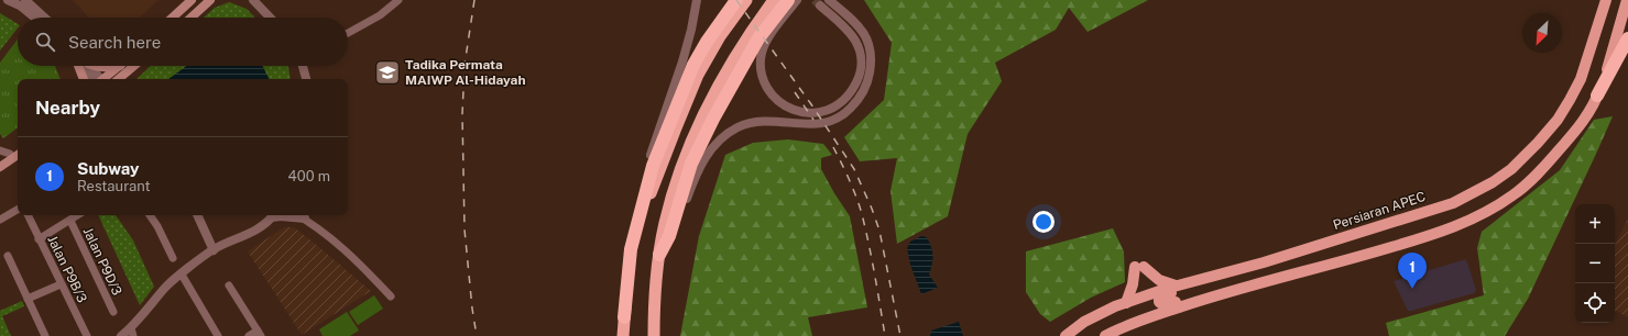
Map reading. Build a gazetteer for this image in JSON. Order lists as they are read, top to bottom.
{
  "streets": {
    "main road": ["Persiaran APEC"],
    "street": ["Jalan P9D/3", "Jalan P9B/3"]
  },
  "places": {
    "school or university": ["Tadika Permata MAIWP Al-Hidayah"]
  },
  "north": "bottom left",
  "page": {
    "search": "Search here",
    "heading": "Nearby",
    "list": [
      {
        "mark": "1",
        "name": "Subway",
        "note": "Restaurant",
        "value": "400 m"
      }
    ],
    "map_buttons": ["+", "−"],
    "pins": "1"
  }
}
